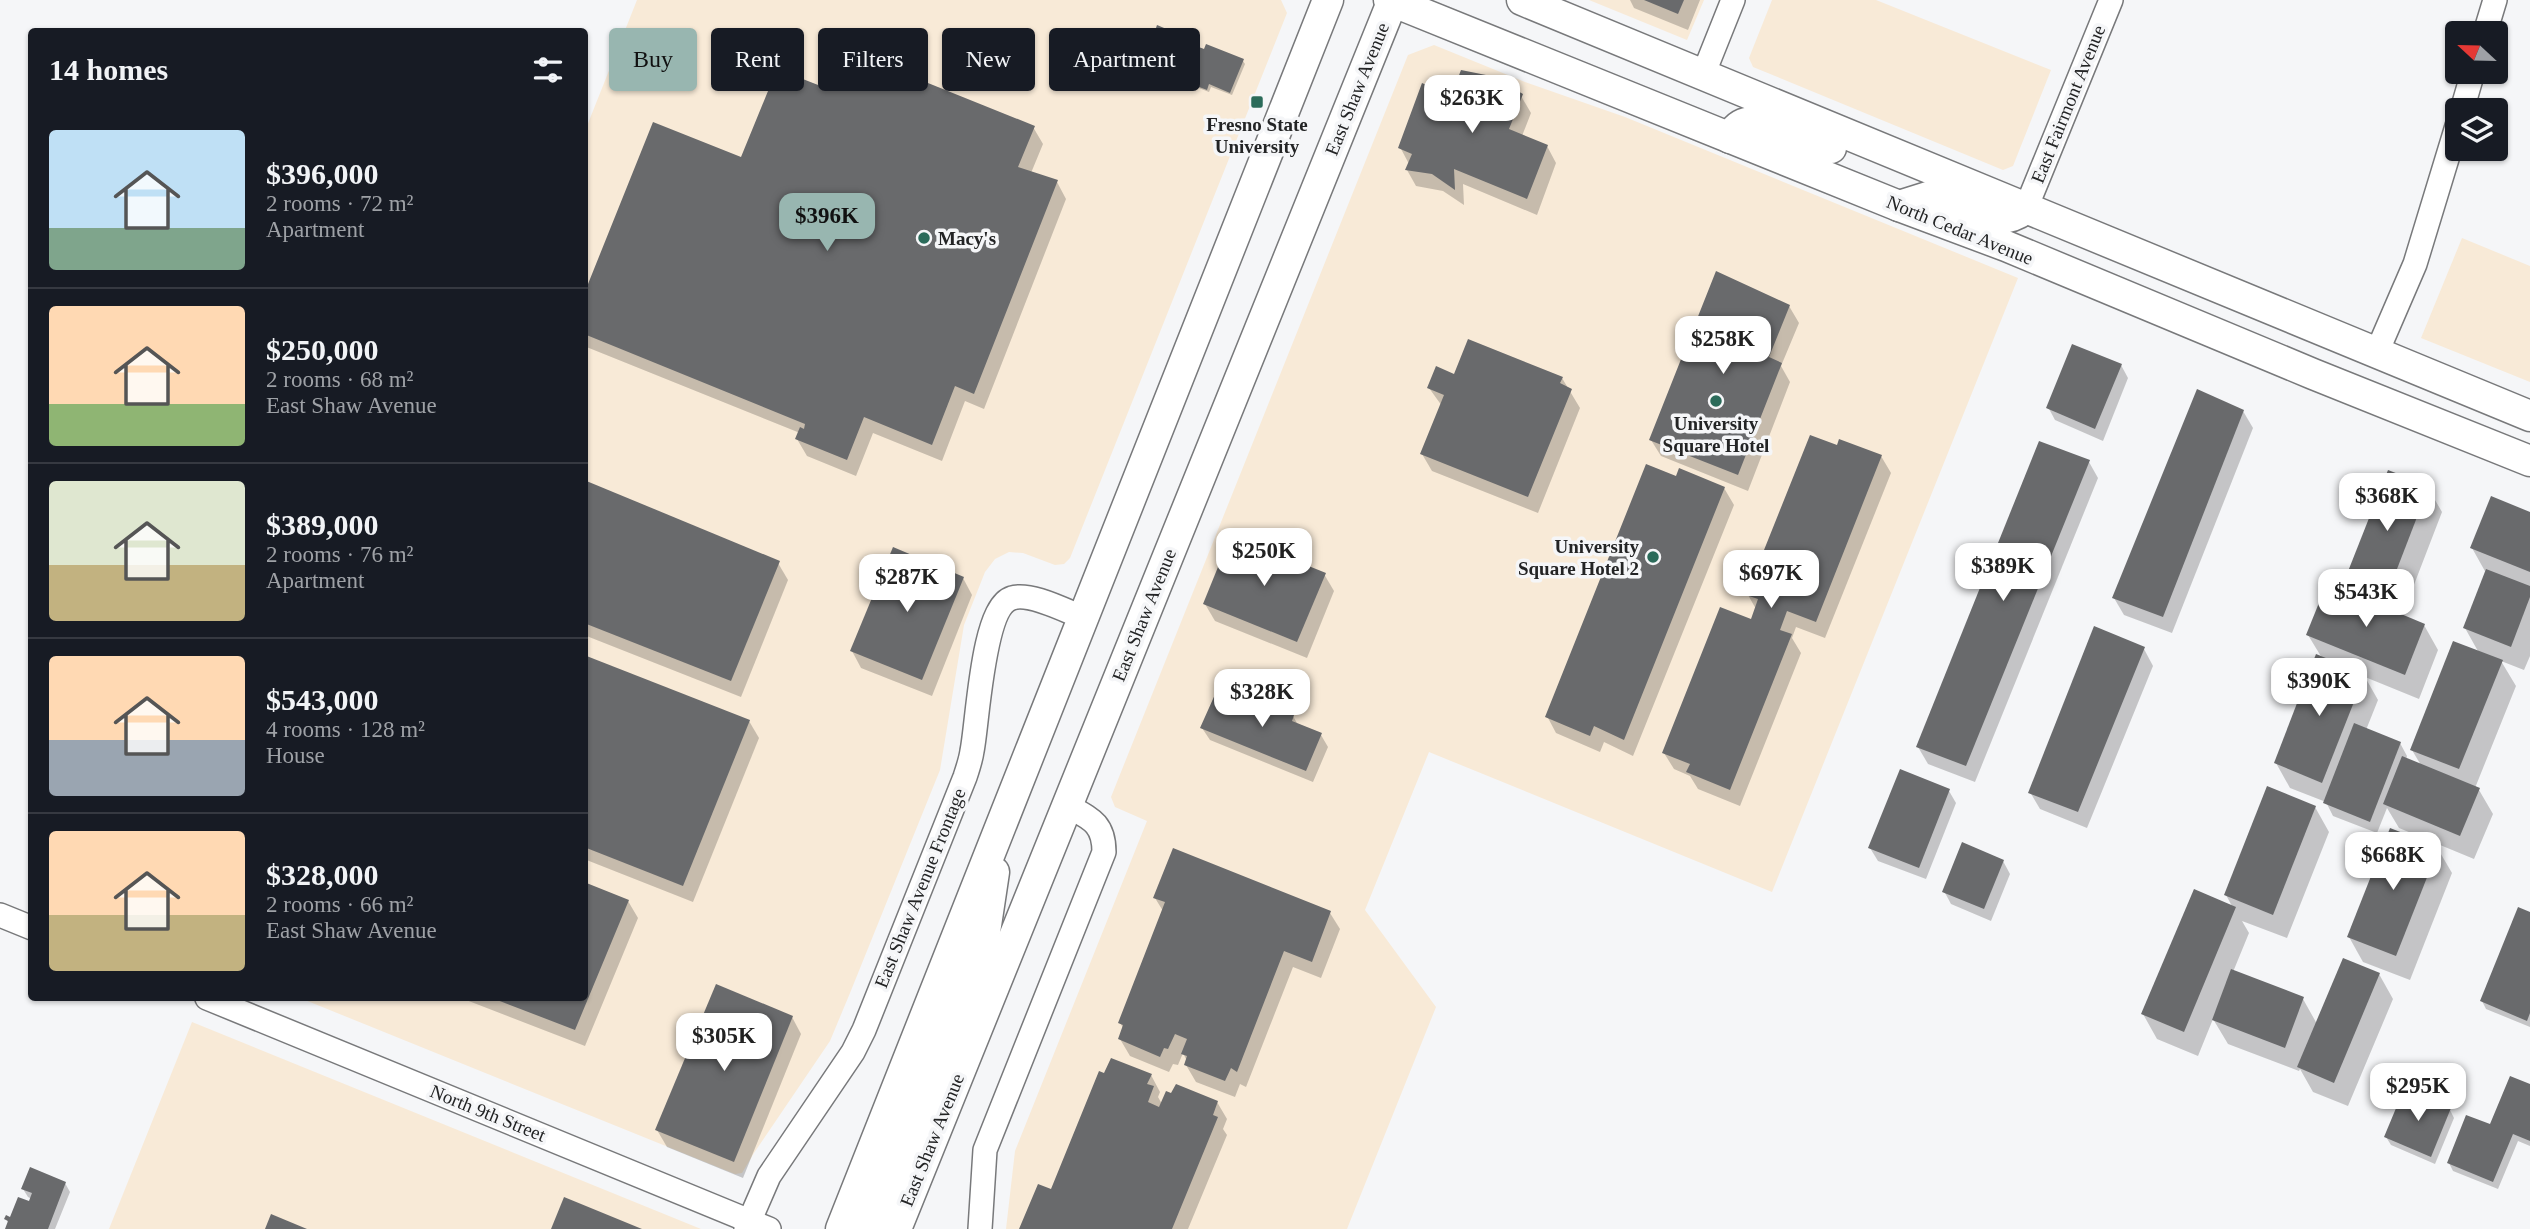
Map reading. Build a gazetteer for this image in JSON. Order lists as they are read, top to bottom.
{
  "streets": {
    "main road": ["East Shaw Avenue", "North Cedar Avenue"],
    "street": ["East Fairmont Avenue", "East Shaw Avenue Frontage", "North 9th Street"]
  },
  "crossings": [
    ["East Shaw Avenue", "North Cedar Avenue"],
    ["East Shaw Avenue Frontage", "North 9th Street"]
  ],
  "places": {
    "transit": ["Fresno State University"],
    "other": ["Macy's", "University Square Hotel", "University Square Hotel 2"]
  },
  "north": "left",
  "page": {
    "chip": [
      "Buy",
      "Rent",
      "Filters",
      "New",
      "Apartment"
    ],
    "heading": "14 homes",
    "price": [
      "$263K",
      "$396K",
      "$258K",
      "$368K",
      "$250K",
      "$389K",
      "$697K",
      "$287K",
      "$543K",
      "$390K",
      "$328K",
      "$668K",
      "$305K",
      "$295K"
    ],
    "list": [
      {
        "name": "$396,000",
        "note": "2 rooms · 72 m² · Apartment"
      },
      {
        "name": "$250,000",
        "note": "2 rooms · 68 m² · East Shaw Avenue"
      },
      {
        "name": "$389,000",
        "note": "2 rooms · 76 m² · Apartment"
      },
      {
        "name": "$543,000",
        "note": "4 rooms · 128 m² · House"
      },
      {
        "name": "$328,000",
        "note": "2 rooms · 66 m² · East Shaw Avenue"
      }
    ]
  }
}
